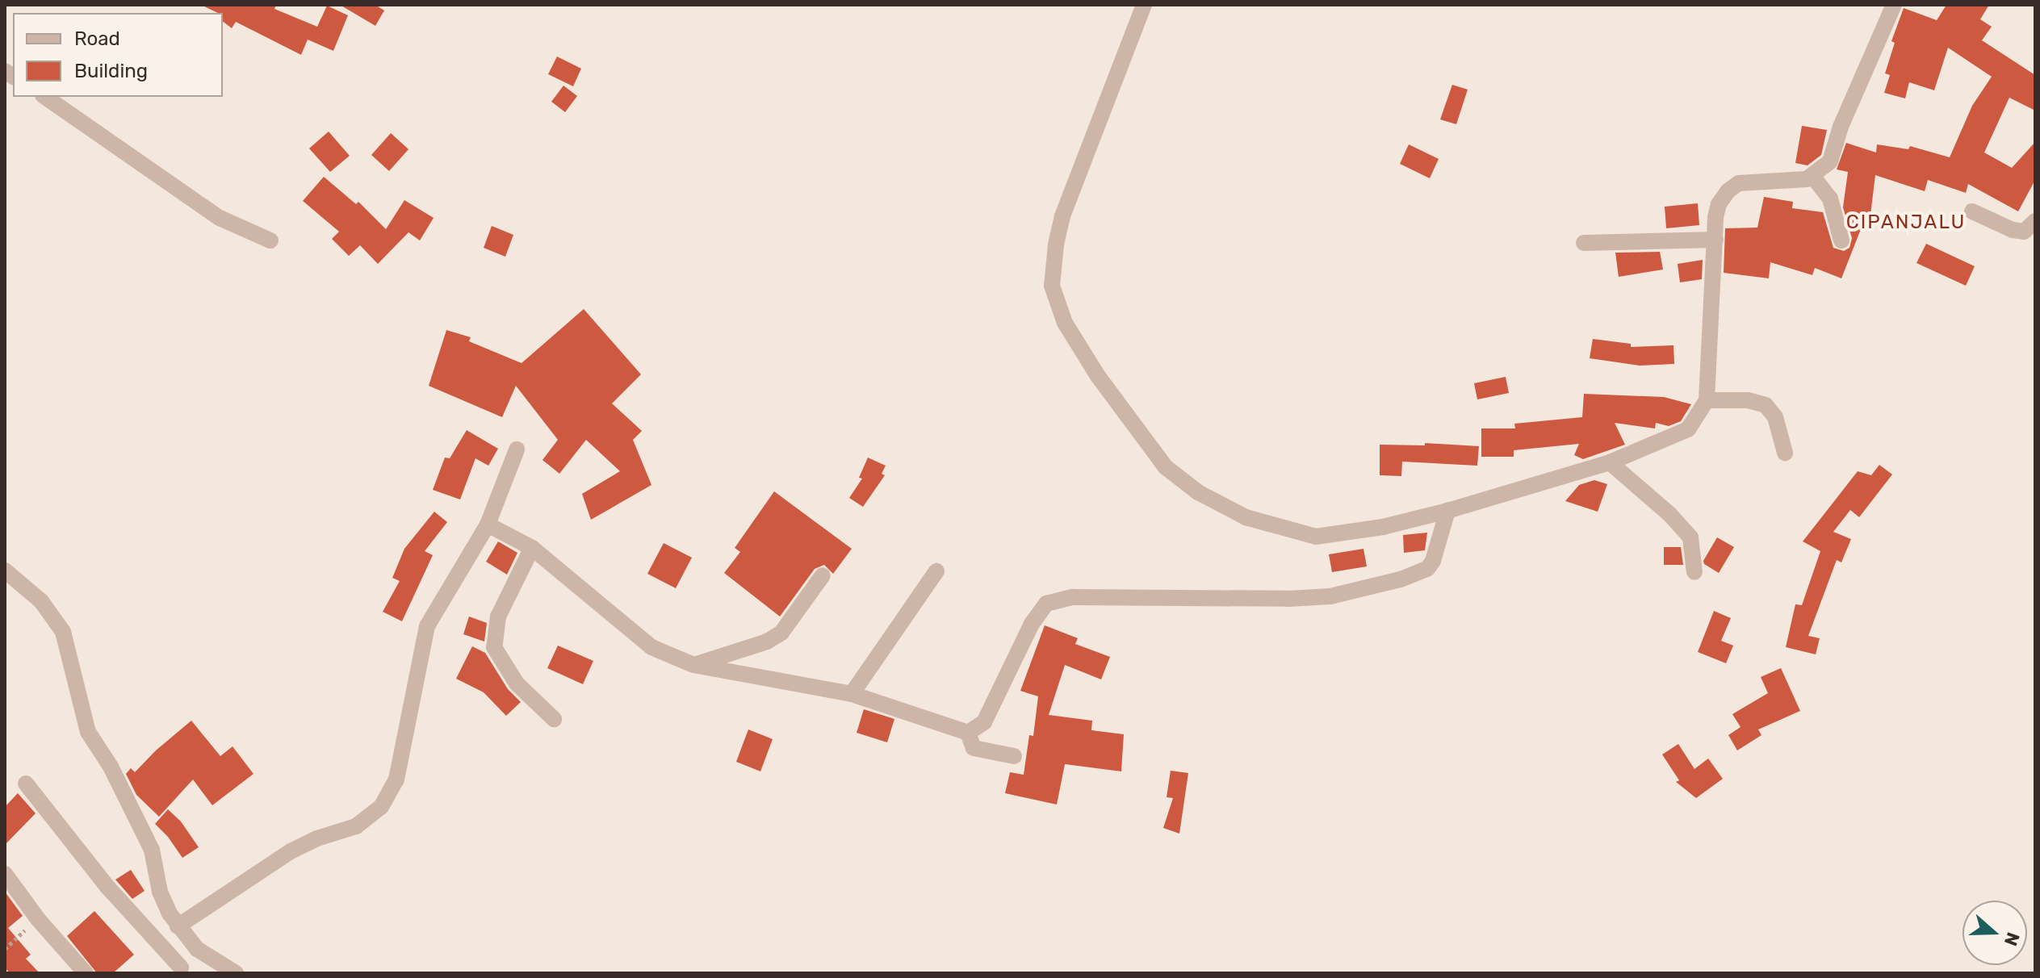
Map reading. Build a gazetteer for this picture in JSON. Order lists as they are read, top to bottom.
{
  "districts": ["CIPANJALU"],
  "legend": ["Road", "Building"],
  "north": "right"
}
